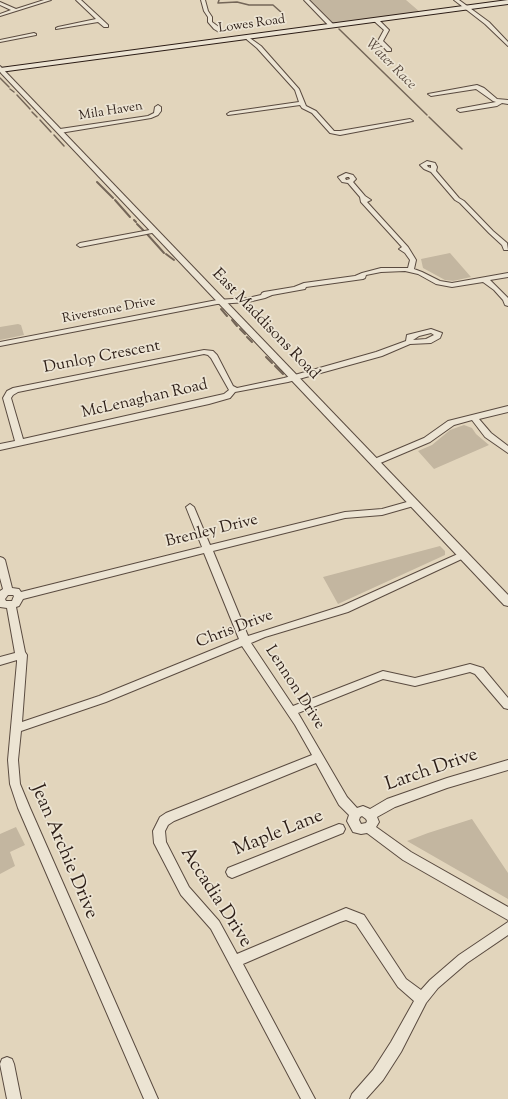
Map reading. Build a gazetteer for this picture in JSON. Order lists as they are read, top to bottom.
{
  "streets": {
    "main road": ["Lowes Road"],
    "street": [
      "Mila Haven",
      "Riverstone Drive",
      "East Maddisons Road",
      "Dunlop Crescent",
      "McLenaghan Road",
      "Brenley Drive",
      "Chris Drive",
      "Lennon Drive",
      "Larch Drive",
      "Maple Lane",
      "Jean Archie Drive",
      "Accadia Drive"
    ]
  },
  "crossings": [
    ["Lowes Road", "East Maddisons Road"],
    ["Mila Haven", "East Maddisons Road"],
    ["Riverstone Drive", "East Maddisons Road"],
    ["East Maddisons Road", "McLenaghan Road"],
    ["East Maddisons Road", "Brenley Drive"],
    ["East Maddisons Road", "Chris Drive"],
    ["Dunlop Crescent", "McLenaghan Road"],
    ["Brenley Drive", "Lennon Drive"],
    ["Brenley Drive", "Jean Archie Drive"],
    ["Chris Drive", "Lennon Drive"],
    ["Chris Drive", "Jean Archie Drive"],
    ["Lennon Drive", "Larch Drive"],
    ["Lennon Drive", "Accadia Drive"]
  ],
  "water": ["Water Race"]
}
